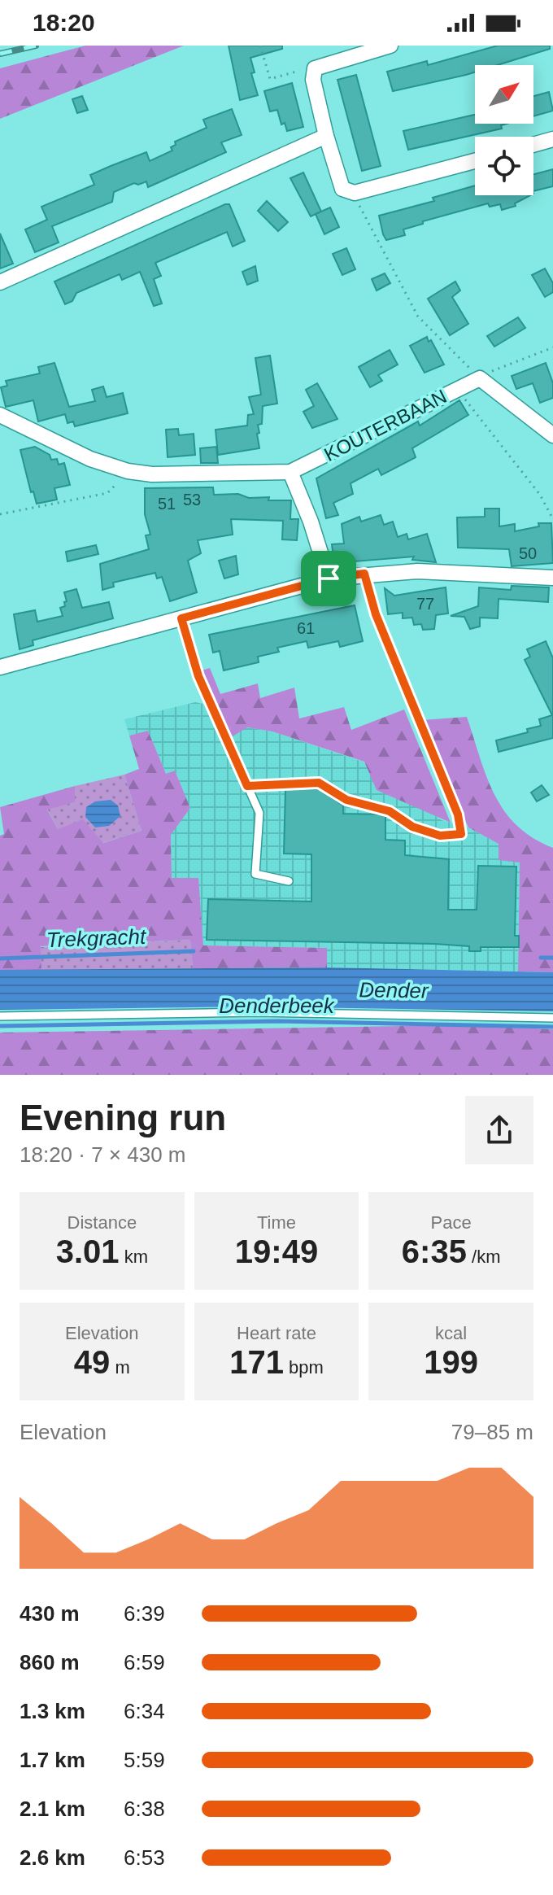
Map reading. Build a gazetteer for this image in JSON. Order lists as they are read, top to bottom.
{
  "streets": {
    "street": ["KOUTERBAAN"]
  },
  "water": ["Trekgracht", "Dender", "Denderbeek"],
  "house_numbers": [
    "53",
    "51",
    "50",
    "77",
    "61"
  ],
  "north": "top right",
  "page": {
    "status": "18:20",
    "heading": ["Evening run", "18:20 · 7 × 430 m"],
    "stats": [
      ["Distance", "3.01 km"],
      ["Time", "19:49"],
      ["Pace", "6:35 /km"],
      ["Elevation", "49 m"],
      ["Heart rate", "171 bpm"],
      ["kcal", "199"]
    ],
    "chart": ["Elevation", "79–85 m"],
    "list": [
      {
        "name": "430 m",
        "note": "6:39"
      },
      {
        "name": "860 m",
        "note": "6:59"
      },
      {
        "name": "1.3 km",
        "note": "6:34"
      },
      {
        "name": "1.7 km",
        "note": "5:59"
      },
      {
        "name": "2.1 km",
        "note": "6:38"
      },
      {
        "name": "2.6 km",
        "note": "6:53"
      }
    ]
  }
}
